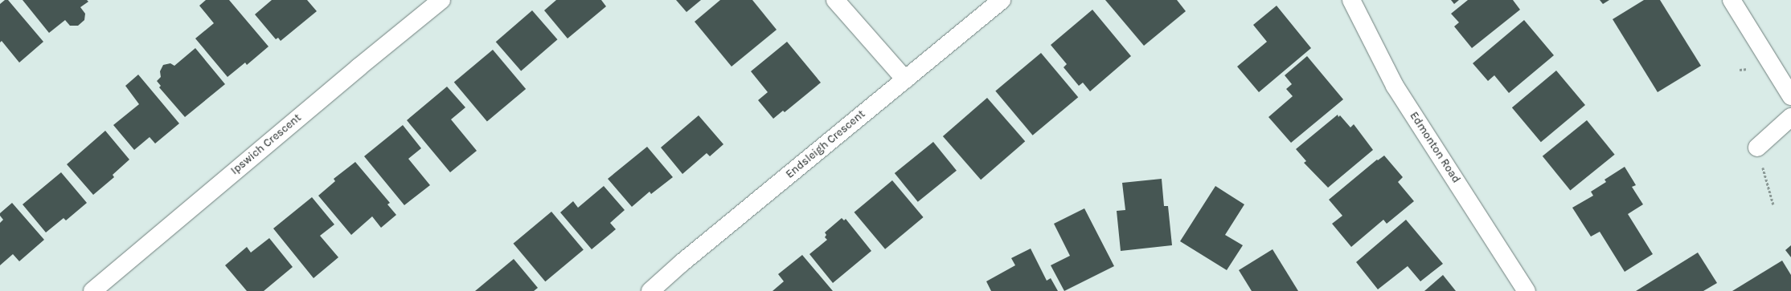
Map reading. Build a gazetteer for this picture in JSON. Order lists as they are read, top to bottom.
{
  "streets": {
    "street": ["Ipswich Crescent", "Endsleigh Crescent", "Edmonton Road"]
  }
}
